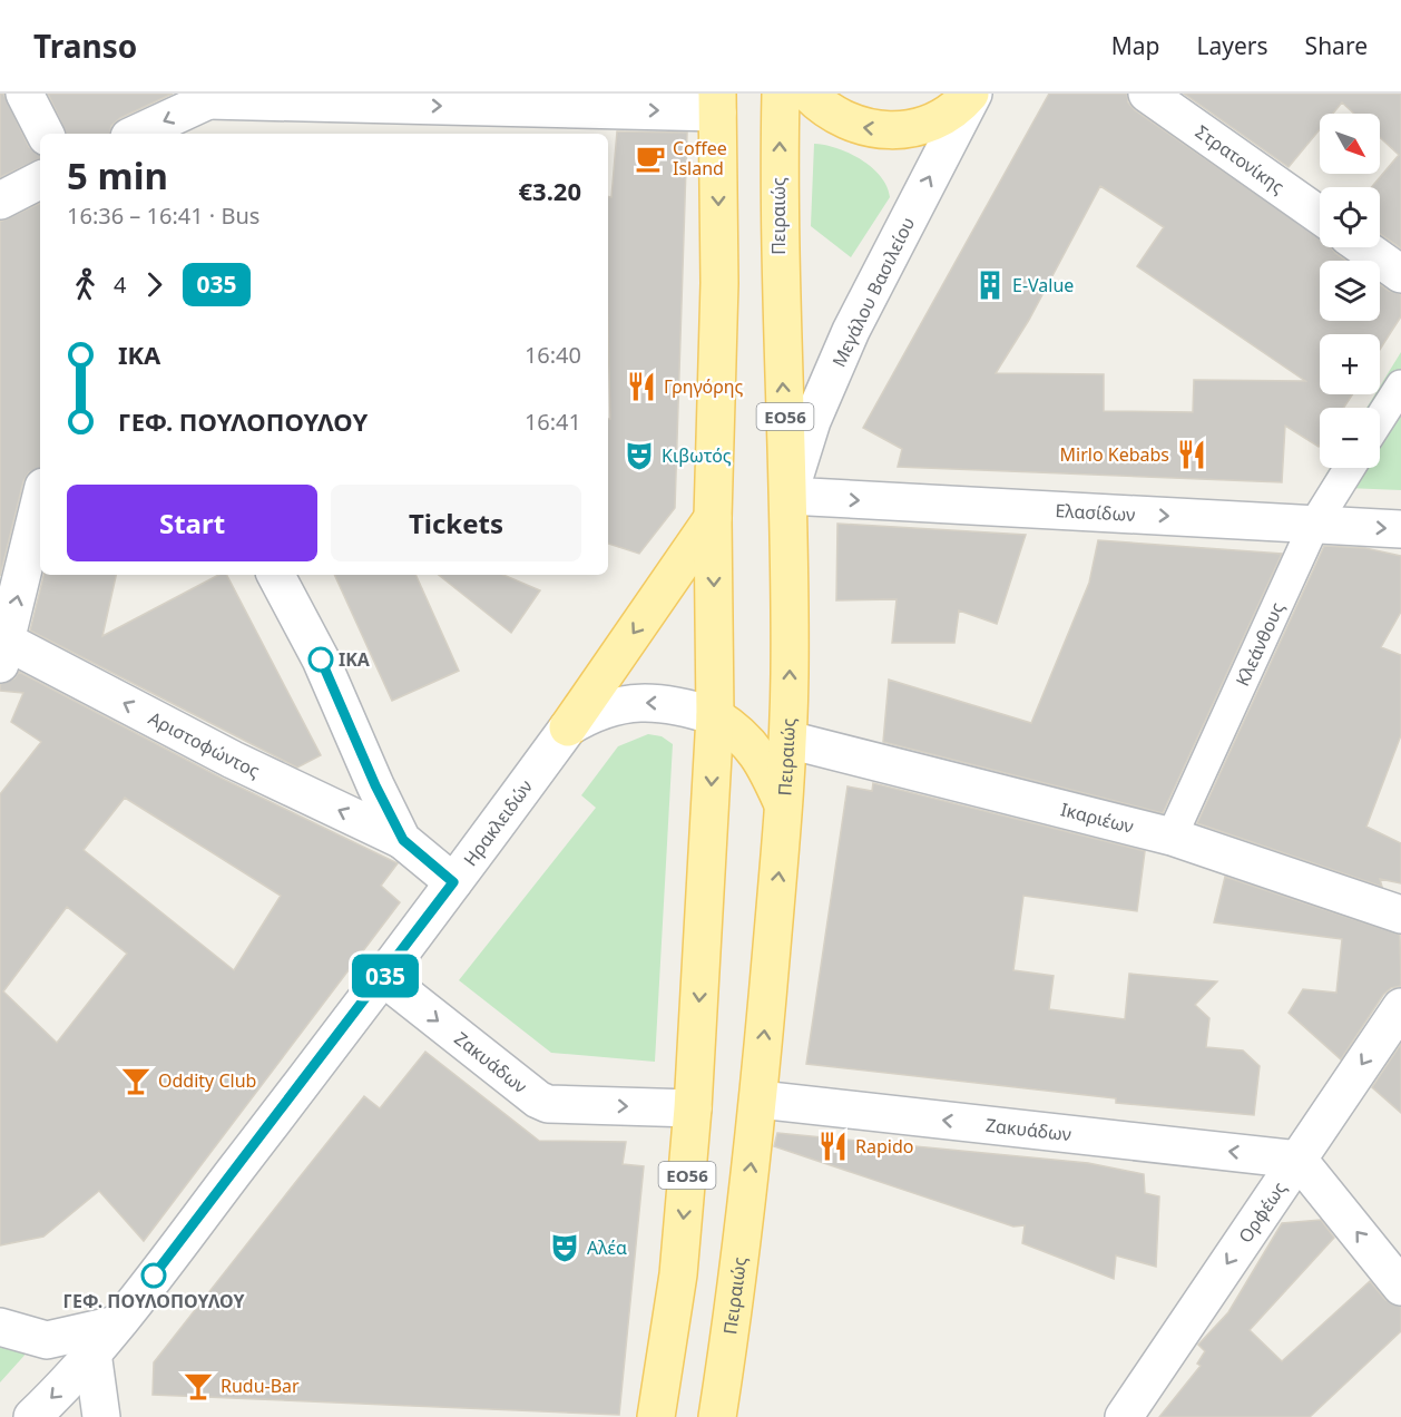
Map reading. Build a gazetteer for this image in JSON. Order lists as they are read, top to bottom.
{
  "streets": {
    "main road": ["Πειραιώς", "ΕΟ56"],
    "street": [
      "Στρατονίκης",
      "Μεγάλου Βασιλείου",
      "Ελασίδων",
      "Κλεάνθους",
      "Αριστοφώντος",
      "Ικαριέων",
      "Ηρακλειδών",
      "Ζακυάδων",
      "Ορφέως"
    ]
  },
  "crossings": [
    ["Πειραιώς", "Μεγάλου Βασιλείου"],
    ["Πειραιώς", "Ελασίδων"],
    ["Πειραιώς", "Ικαριέων"],
    ["Πειραιώς", "Ζακυάδων"],
    ["Μεγάλου Βασιλείου", "Ελασίδων"],
    ["ΕΟ56", "Ηρακλειδών"],
    ["ΕΟ56", "Ζακυάδων"],
    ["Ελασίδων", "Κλεάνθους"],
    ["Κλεάνθους", "Ικαριέων"],
    ["Ηρακλειδών", "Ζακυάδων"],
    ["Ζακυάδων", "Ορφέως"]
  ],
  "one_way": [
    "Μεγάλου Βασιλείου",
    "Ελασίδων",
    "Αριστοφώντος",
    "Ορφέως"
  ],
  "places": {
    "cafe": ["Coffee Island"],
    "building": ["E-Value"],
    "restaurant": ["Γρηγόρης", "Mirlo Kebabs", "Rapido"],
    "theatre": ["Κιβωτός", "Αλέα"],
    "other": ["ΙΚΑ", "ΓΕΦ. ΠΟΥΛΟΠΟΥΛΟΥ"],
    "bar": ["Oddity Club", "Rudu-Bar"]
  },
  "lines": ["bus line 035"],
  "north": "bottom right",
  "page": {
    "header": "Transo",
    "nav": ["Map", "Layers", "Share"],
    "on_map": "035",
    "map_buttons": ["+", "−"],
    "heading": ["5 min", "16:36 – 16:41 · Bus", "€3.20"],
    "legs": ["4", "035"],
    "list": [
      {
        "name": "ΙΚΑ",
        "value": "16:40"
      },
      {
        "name": "ΓΕΦ. ΠΟΥΛΟΠΟΥΛΟΥ",
        "value": "16:41"
      }
    ],
    "buttons": ["Start", "Tickets"]
  }
}
